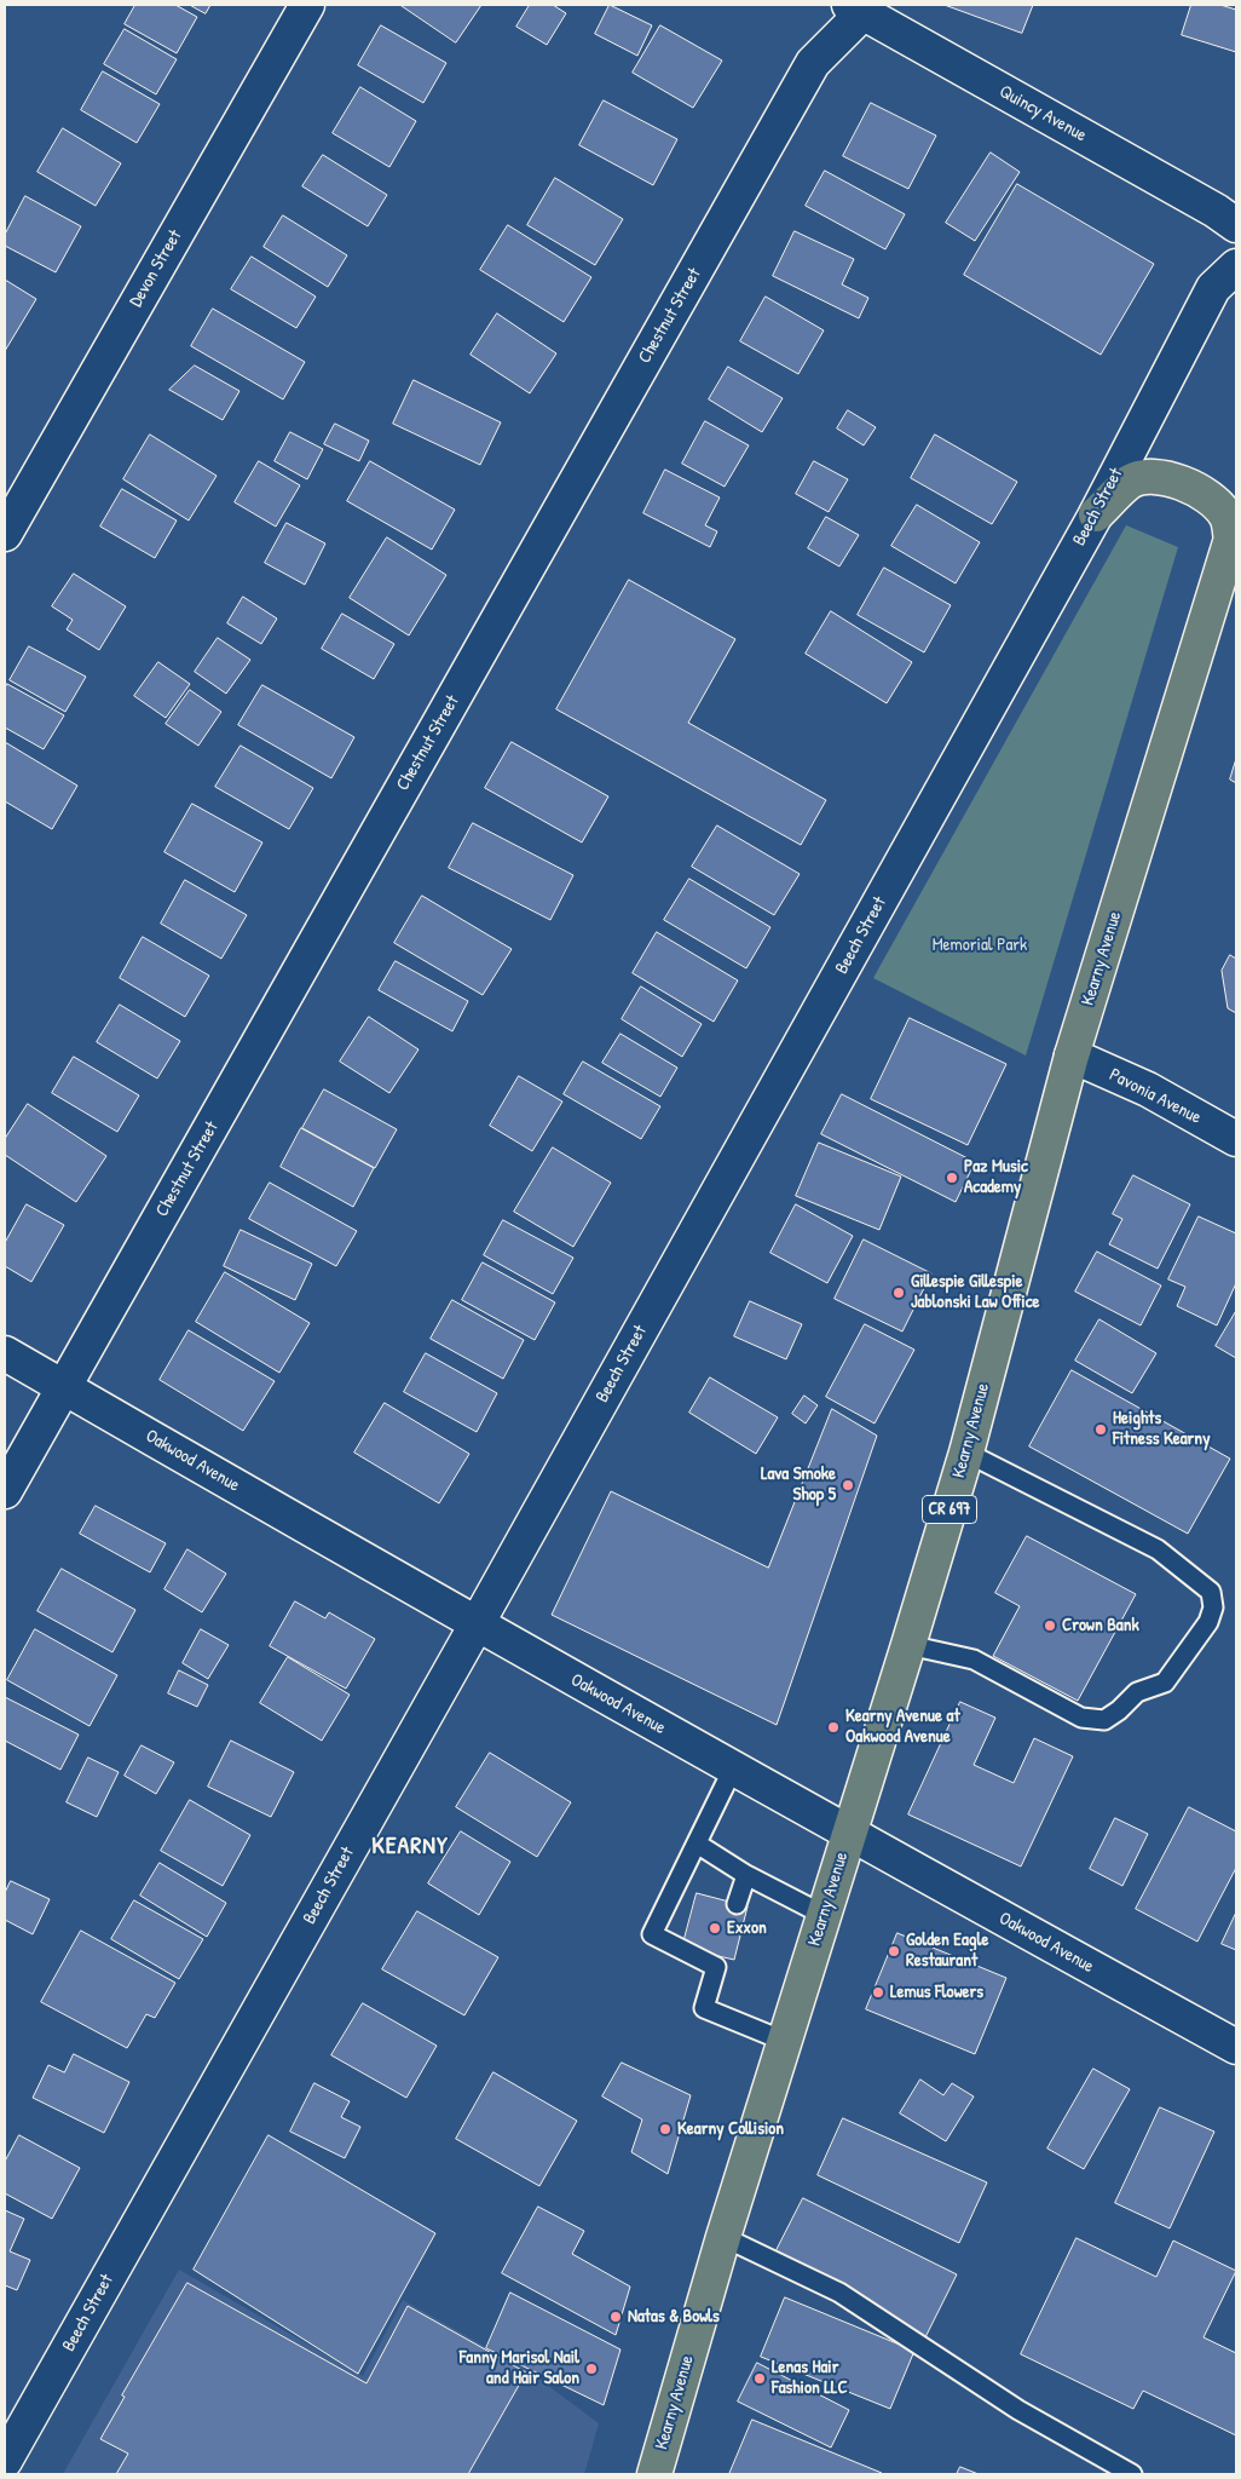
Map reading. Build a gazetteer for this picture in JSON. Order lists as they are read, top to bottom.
{
  "streets": {
    "main road": ["Kearny Avenue", "CR 697"],
    "street": [
      "Quincy Avenue",
      "Devon Street",
      "Chestnut Street",
      "Beech Street",
      "Pavonia Avenue",
      "Oakwood Avenue"
    ]
  },
  "crossings": [
    ["Quincy Avenue", "Chestnut Street"],
    ["Chestnut Street", "Oakwood Avenue"],
    ["Beech Street", "Oakwood Avenue"],
    ["Kearny Avenue", "Pavonia Avenue"],
    ["Kearny Avenue", "Oakwood Avenue"]
  ],
  "districts": ["KEARNY"],
  "parks": ["Memorial Park"],
  "places": [
    "Paz Music Academy",
    "Gillespie Gillespie Jablonski Law Office",
    "Heights Fitness Kearny",
    "Lava Smoke Shop 5",
    "Crown Bank",
    "Kearny Avenue at Oakwood Avenue",
    "Exxon",
    "Golden Eagle Restaurant",
    "Lemus Flowers",
    "Kearny Collision",
    "Natas & Bowls",
    "Fanny Marisol Nail and Hair Salon",
    "Lenas Hair Fashion LLC"
  ]
}
